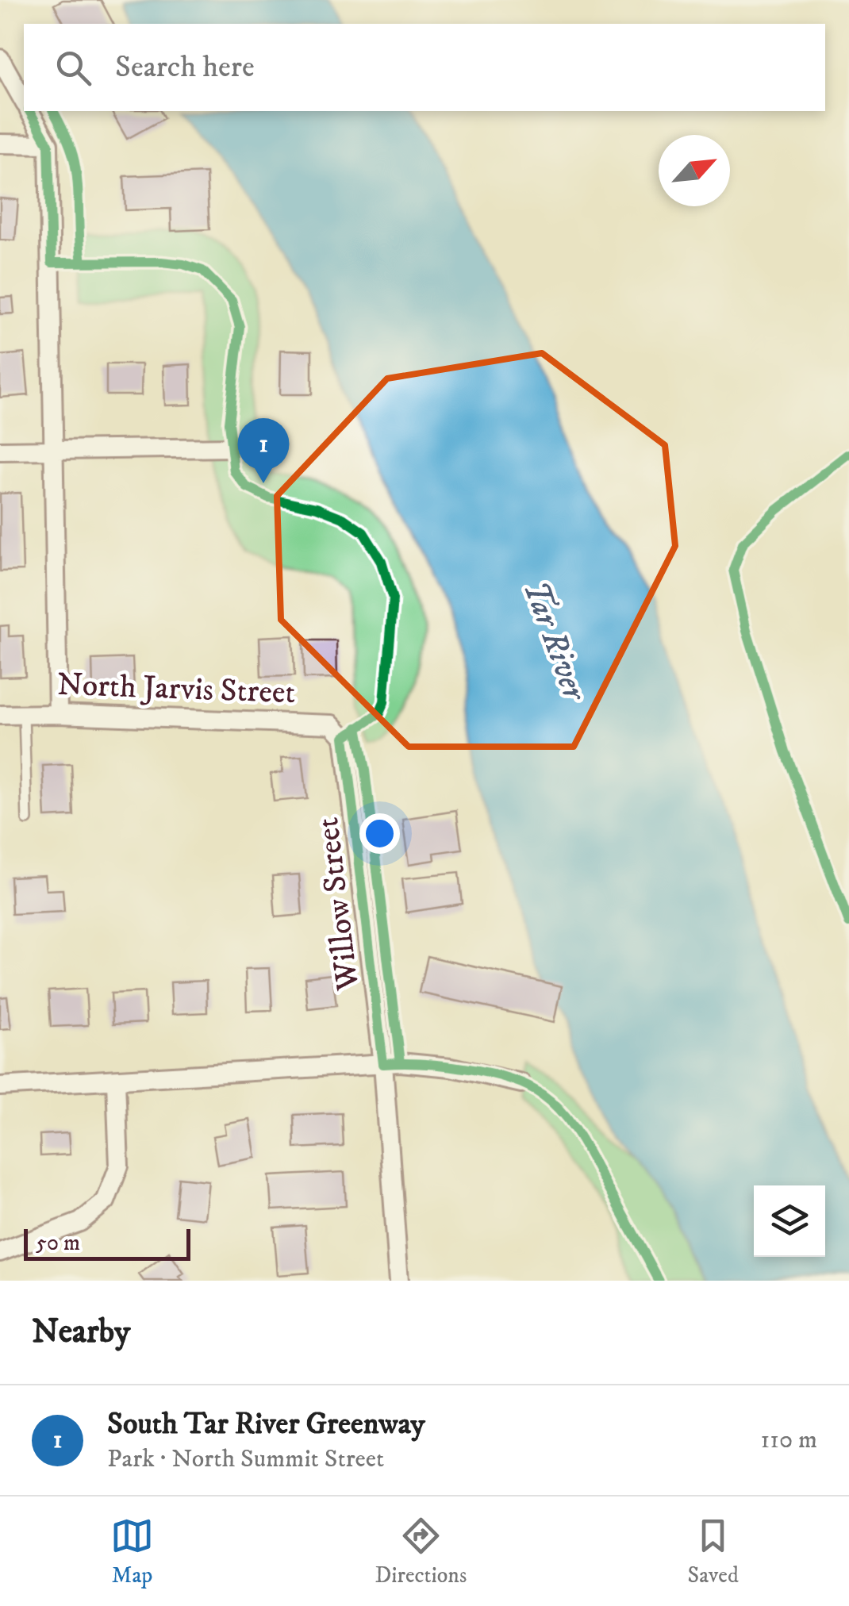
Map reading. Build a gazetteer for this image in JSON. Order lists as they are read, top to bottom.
{
  "streets": {
    "street": ["North Jarvis Street", "Willow Street"]
  },
  "crossings": [
    ["North Jarvis Street", "Willow Street"]
  ],
  "water": ["Tar River"],
  "scale_bar": "50 m",
  "north": "top right",
  "page": {
    "search": "Search here",
    "pins": "1",
    "scale": "50 m",
    "heading": "Nearby",
    "list": [
      {
        "mark": "1",
        "name": "South Tar River Greenway",
        "note": "Park · North Summit Street",
        "value": "110 m"
      }
    ],
    "nav": ["Map", "Directions", "Saved"]
  }
}
